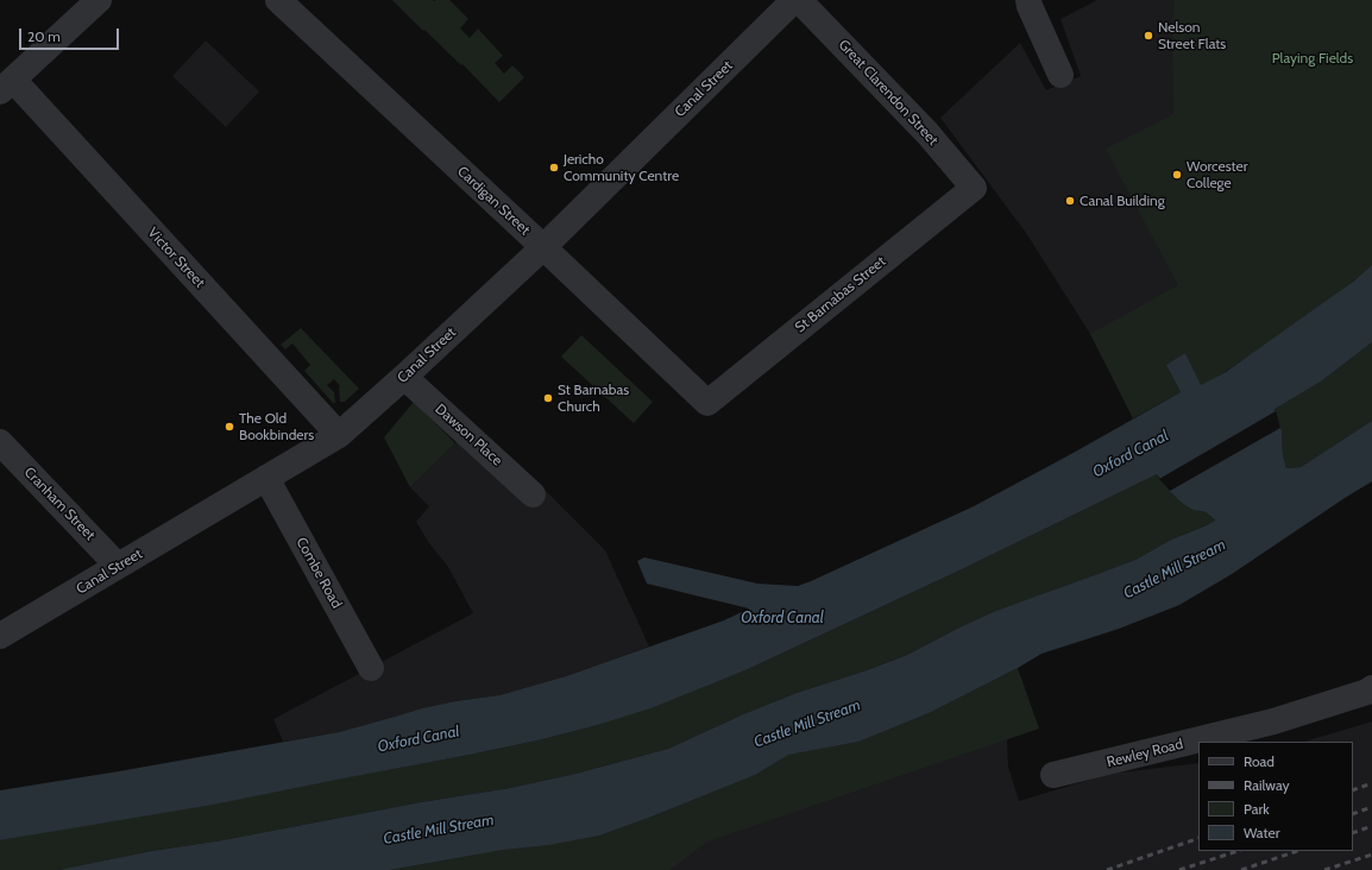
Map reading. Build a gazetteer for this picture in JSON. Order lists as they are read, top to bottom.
{
  "streets": {
    "street": [
      "Canal Street",
      "Great Clarendon Street",
      "Cardigan Street",
      "Victor Street",
      "St Barnabas Street",
      "Dawson Place",
      "Cranham Street",
      "Combe Road",
      "Rewley Road"
    ]
  },
  "crossings": [
    ["Canal Street", "Cardigan Street"],
    ["Canal Street", "Victor Street"],
    ["Canal Street", "Dawson Place"],
    ["Canal Street", "Cranham Street"],
    ["Canal Street", "Combe Road"],
    ["Great Clarendon Street", "St Barnabas Street"],
    ["Cardigan Street", "St Barnabas Street"]
  ],
  "water": ["Oxford Canal", "Castle Mill Stream"],
  "parks": ["Playing Fields"],
  "places": [
    "Nelson Street Flats",
    "Jericho Community Centre",
    "Worcester College",
    "Canal Building",
    "St Barnabas Church",
    "The Old Bookbinders"
  ],
  "legend": [
    "Road",
    "Railway",
    "Park",
    "Water"
  ],
  "scale_bar": "20 m"
}
